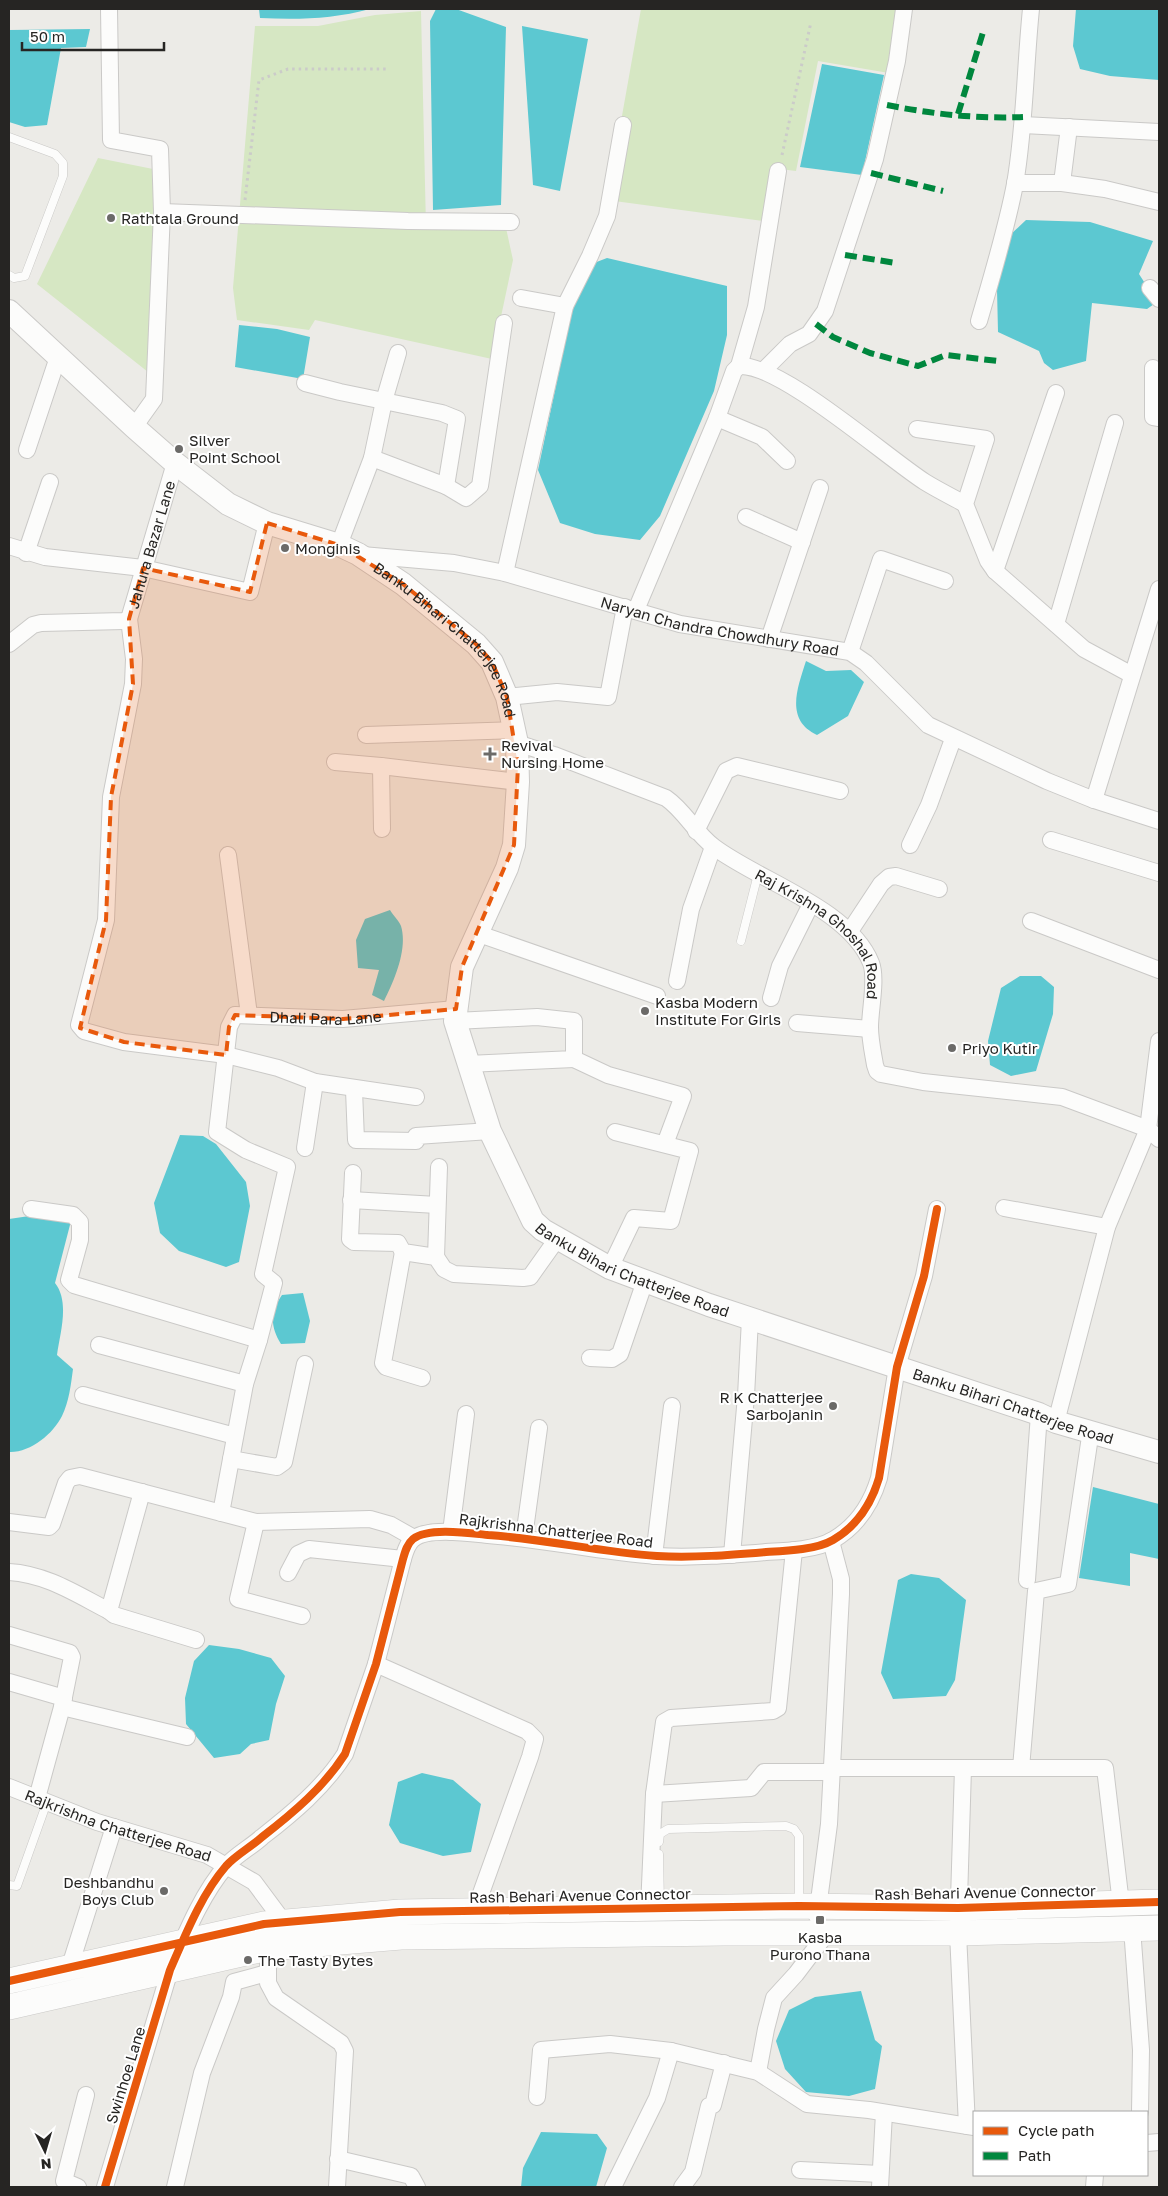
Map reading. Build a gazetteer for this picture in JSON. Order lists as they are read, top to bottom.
{
  "streets": {
    "main road": ["Banku Bihari Chatterjee Road", "Rash Behari Avenue Connector"],
    "street": [
      "Jahura Bazar Lane",
      "Naryan Chandra Chowdhury Road",
      "Raj Krishna Ghoshal Road",
      "Dhali Para Lane",
      "Rajkrishna Chatterjee Road",
      "Swinhoe Lane"
    ]
  },
  "crossings": [
    ["Jahura Bazar Lane", "Banku Bihari Chatterjee Road"],
    ["Naryan Chandra Chowdhury Road", "Banku Bihari Chatterjee Road"],
    ["Banku Bihari Chatterjee Road", "Raj Krishna Ghoshal Road"],
    ["Banku Bihari Chatterjee Road", "Dhali Para Lane"],
    ["Banku Bihari Chatterjee Road", "Rajkrishna Chatterjee Road"],
    ["Rajkrishna Chatterjee Road", "Rash Behari Avenue Connector"],
    ["Rajkrishna Chatterjee Road", "Swinhoe Lane"]
  ],
  "places": {
    "other": [
      "Rathtala Ground",
      "Silver Point School",
      "Monginis",
      "Kasba Modern Institute For Girls",
      "Priyo Kutir",
      "R K Chatterjee Sarbojanin",
      "Deshbandhu Boys Club",
      "The Tasty Bytes"
    ],
    "health": ["Revival Nursing Home"],
    "transit": ["Kasba Purono Thana"]
  },
  "legend": ["Cycle path", "Path"],
  "scale_bar": "50 m",
  "north": "bottom"
}
